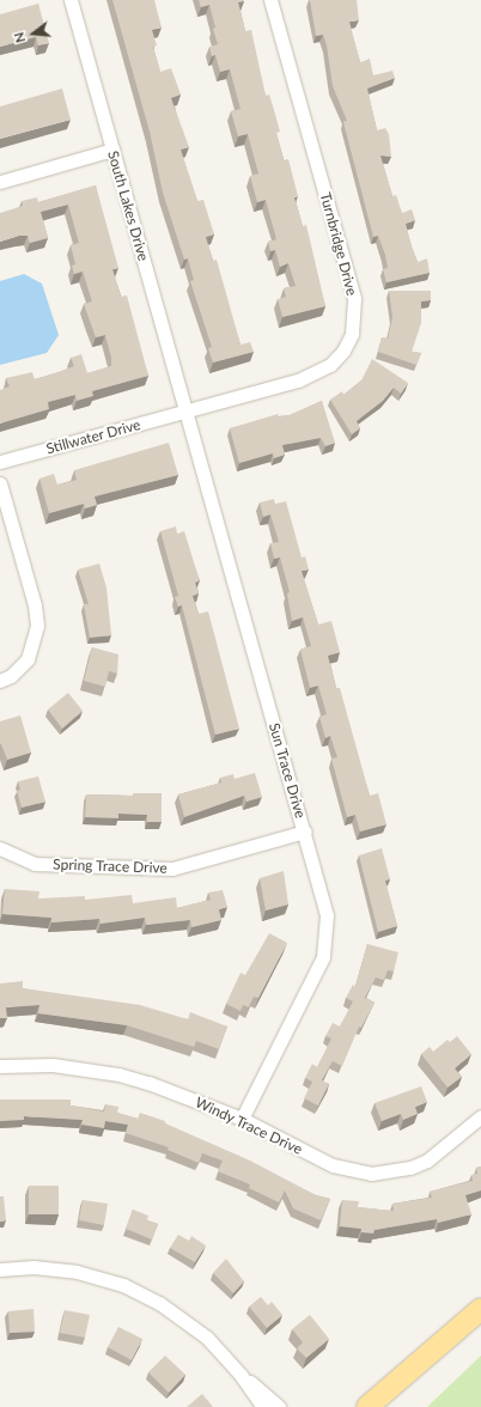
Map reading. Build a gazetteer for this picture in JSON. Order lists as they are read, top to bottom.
{
  "streets": {
    "street": [
      "South Lakes Drive",
      "Turnbridge Drive",
      "Stillwater Drive",
      "Sun Trace Drive",
      "Spring Trace Drive",
      "Windy Trace Drive"
    ]
  },
  "crossings": [
    ["South Lakes Drive", "Turnbridge Drive"],
    ["South Lakes Drive", "Stillwater Drive"],
    ["South Lakes Drive", "Sun Trace Drive"],
    ["Turnbridge Drive", "Stillwater Drive"],
    ["Turnbridge Drive", "Sun Trace Drive"],
    ["Stillwater Drive", "Sun Trace Drive"],
    ["Sun Trace Drive", "Spring Trace Drive"],
    ["Sun Trace Drive", "Windy Trace Drive"]
  ],
  "north": "left"
}
